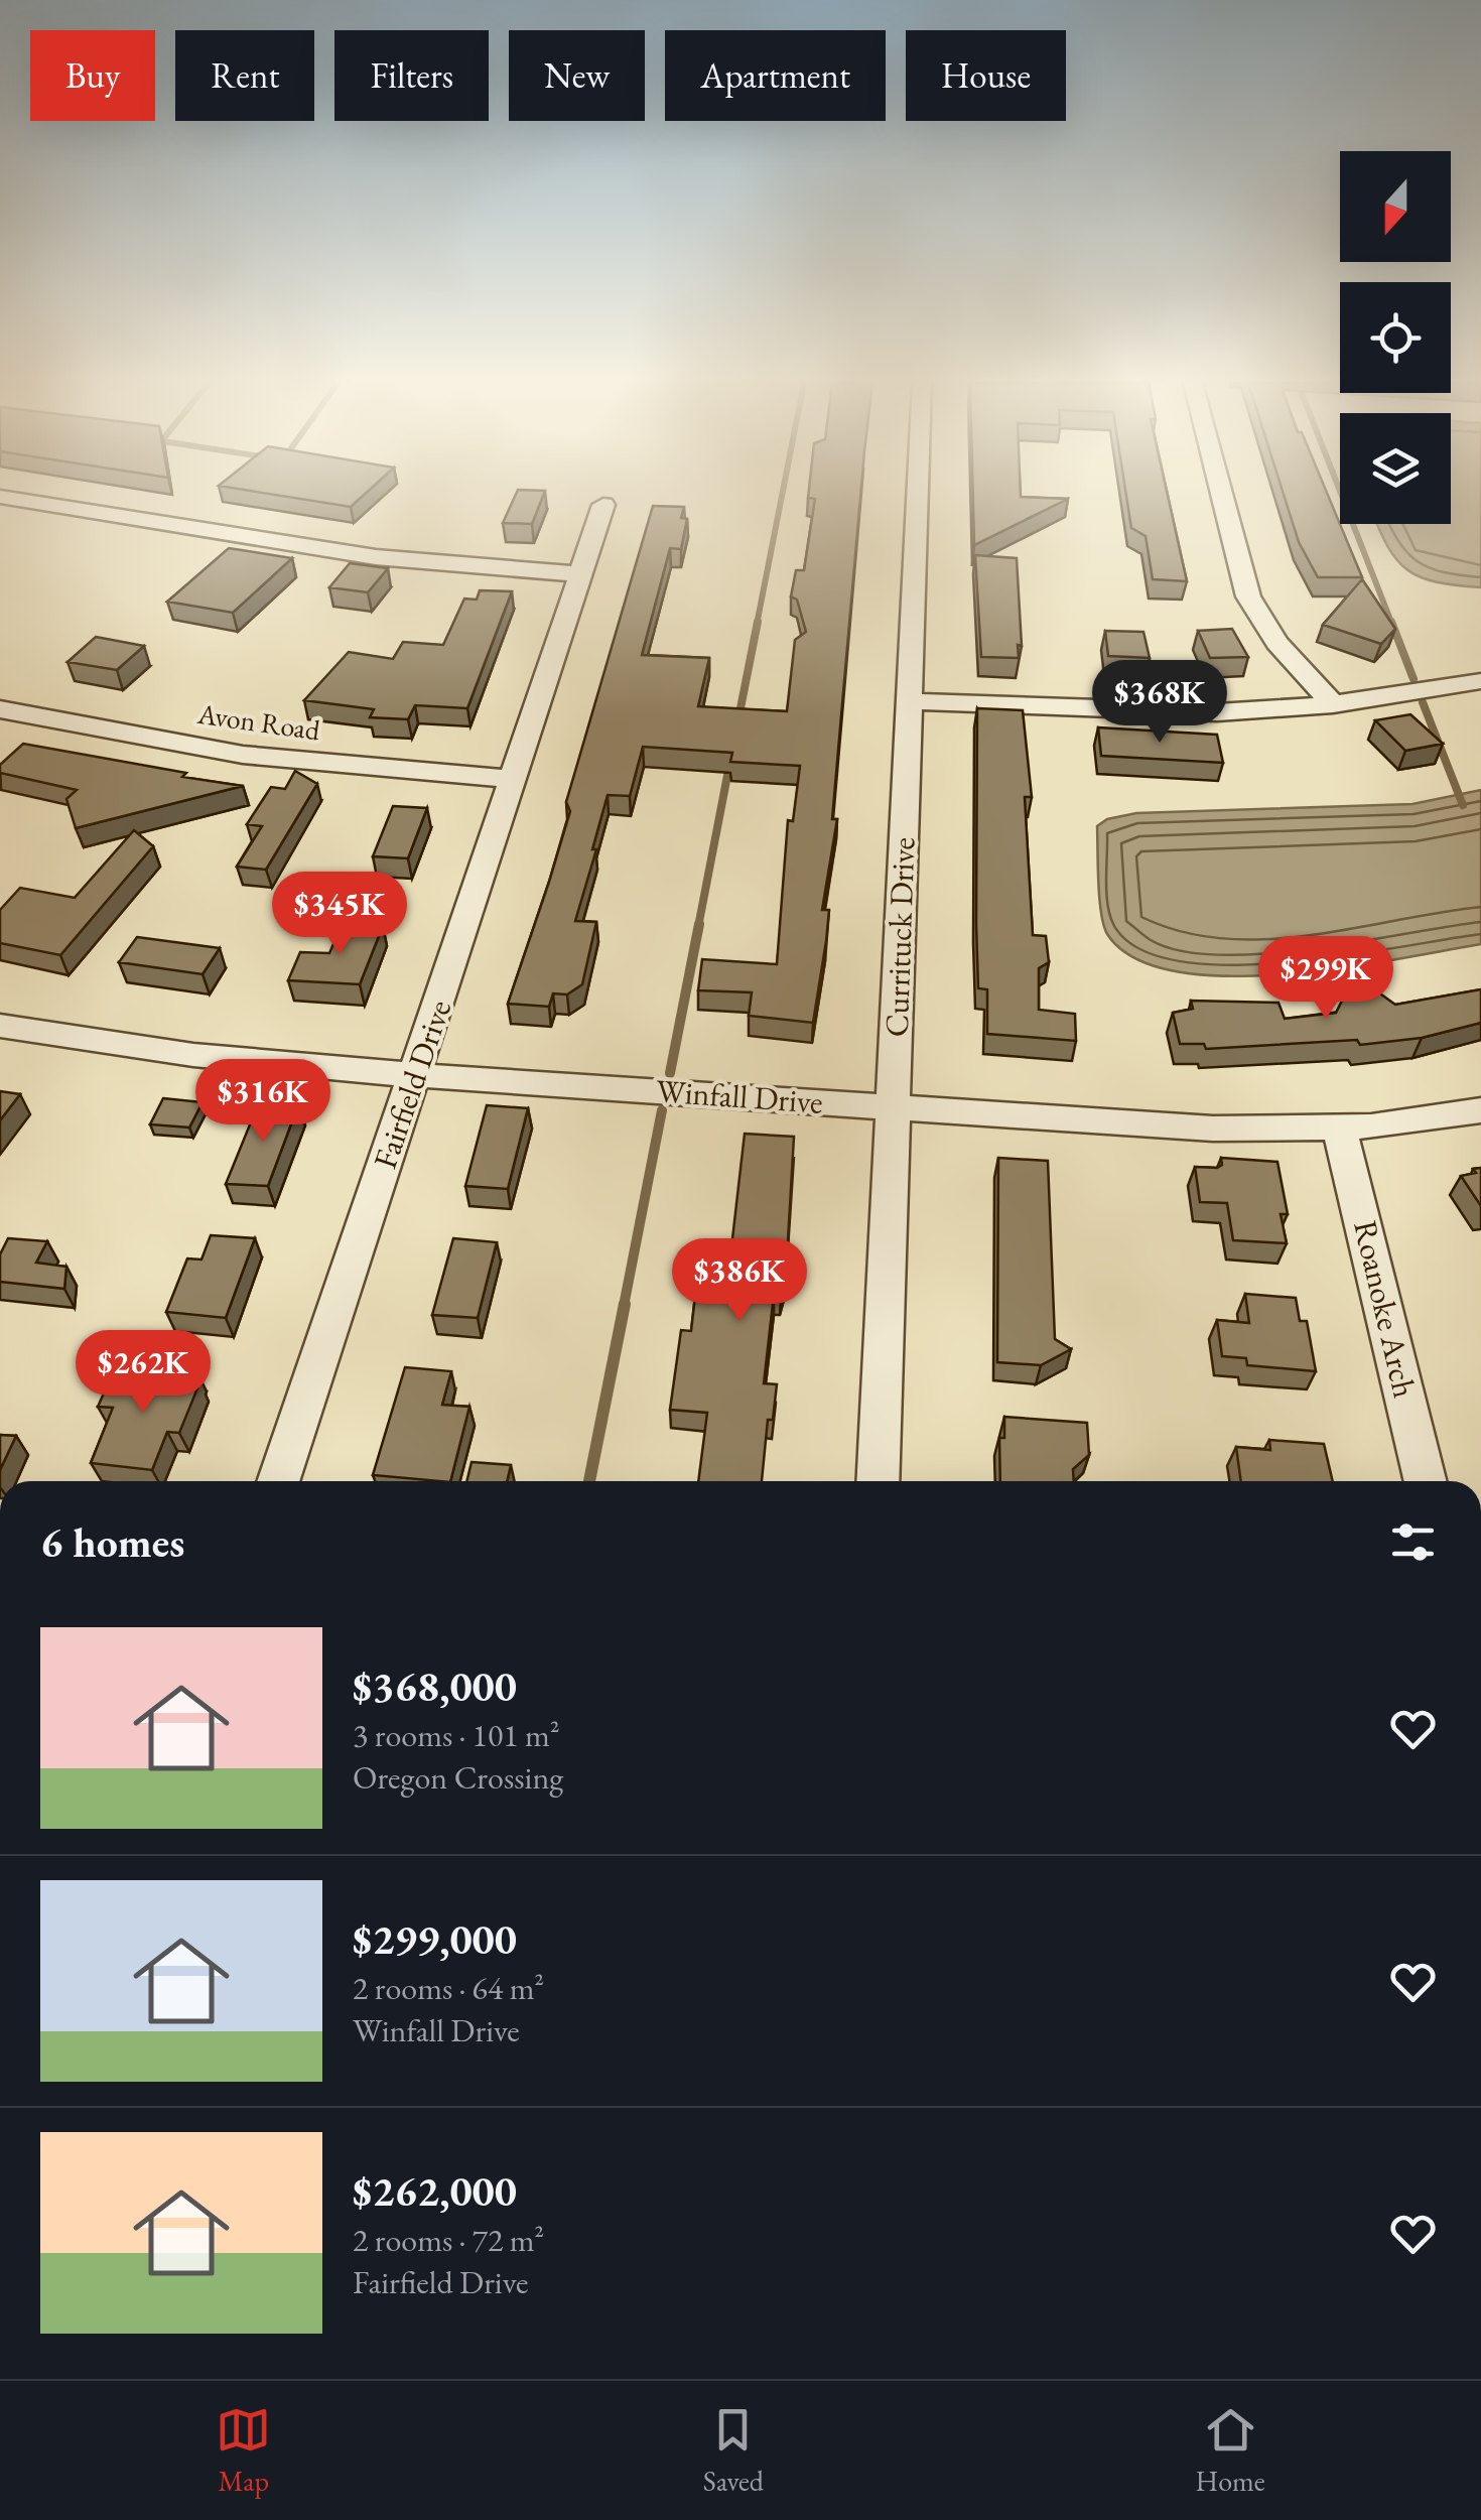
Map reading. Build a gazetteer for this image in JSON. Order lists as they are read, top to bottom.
{
  "streets": {
    "street": [
      "Avon Road",
      "Currituck Drive",
      "Fairfield Drive",
      "Winfall Drive",
      "Roanoke Arch"
    ]
  },
  "crossings": [
    ["Avon Road", "Fairfield Drive"],
    ["Currituck Drive", "Winfall Drive"],
    ["Fairfield Drive", "Winfall Drive"],
    ["Winfall Drive", "Roanoke Arch"]
  ],
  "north": "bottom",
  "page": {
    "chip": [
      "Buy",
      "Rent",
      "Filters",
      "New",
      "Apartment",
      "House"
    ],
    "price": [
      "$368K",
      "$345K",
      "$299K",
      "$316K",
      "$386K",
      "$262K"
    ],
    "heading": "6 homes",
    "list": [
      {
        "name": "$368,000",
        "note": "3 rooms · 101 m² · Oregon Crossing"
      },
      {
        "name": "$299,000",
        "note": "2 rooms · 64 m² · Winfall Drive"
      },
      {
        "name": "$262,000",
        "note": "2 rooms · 72 m² · Fairfield Drive"
      }
    ],
    "tabs": ["Map", "Saved", "Home"]
  }
}
